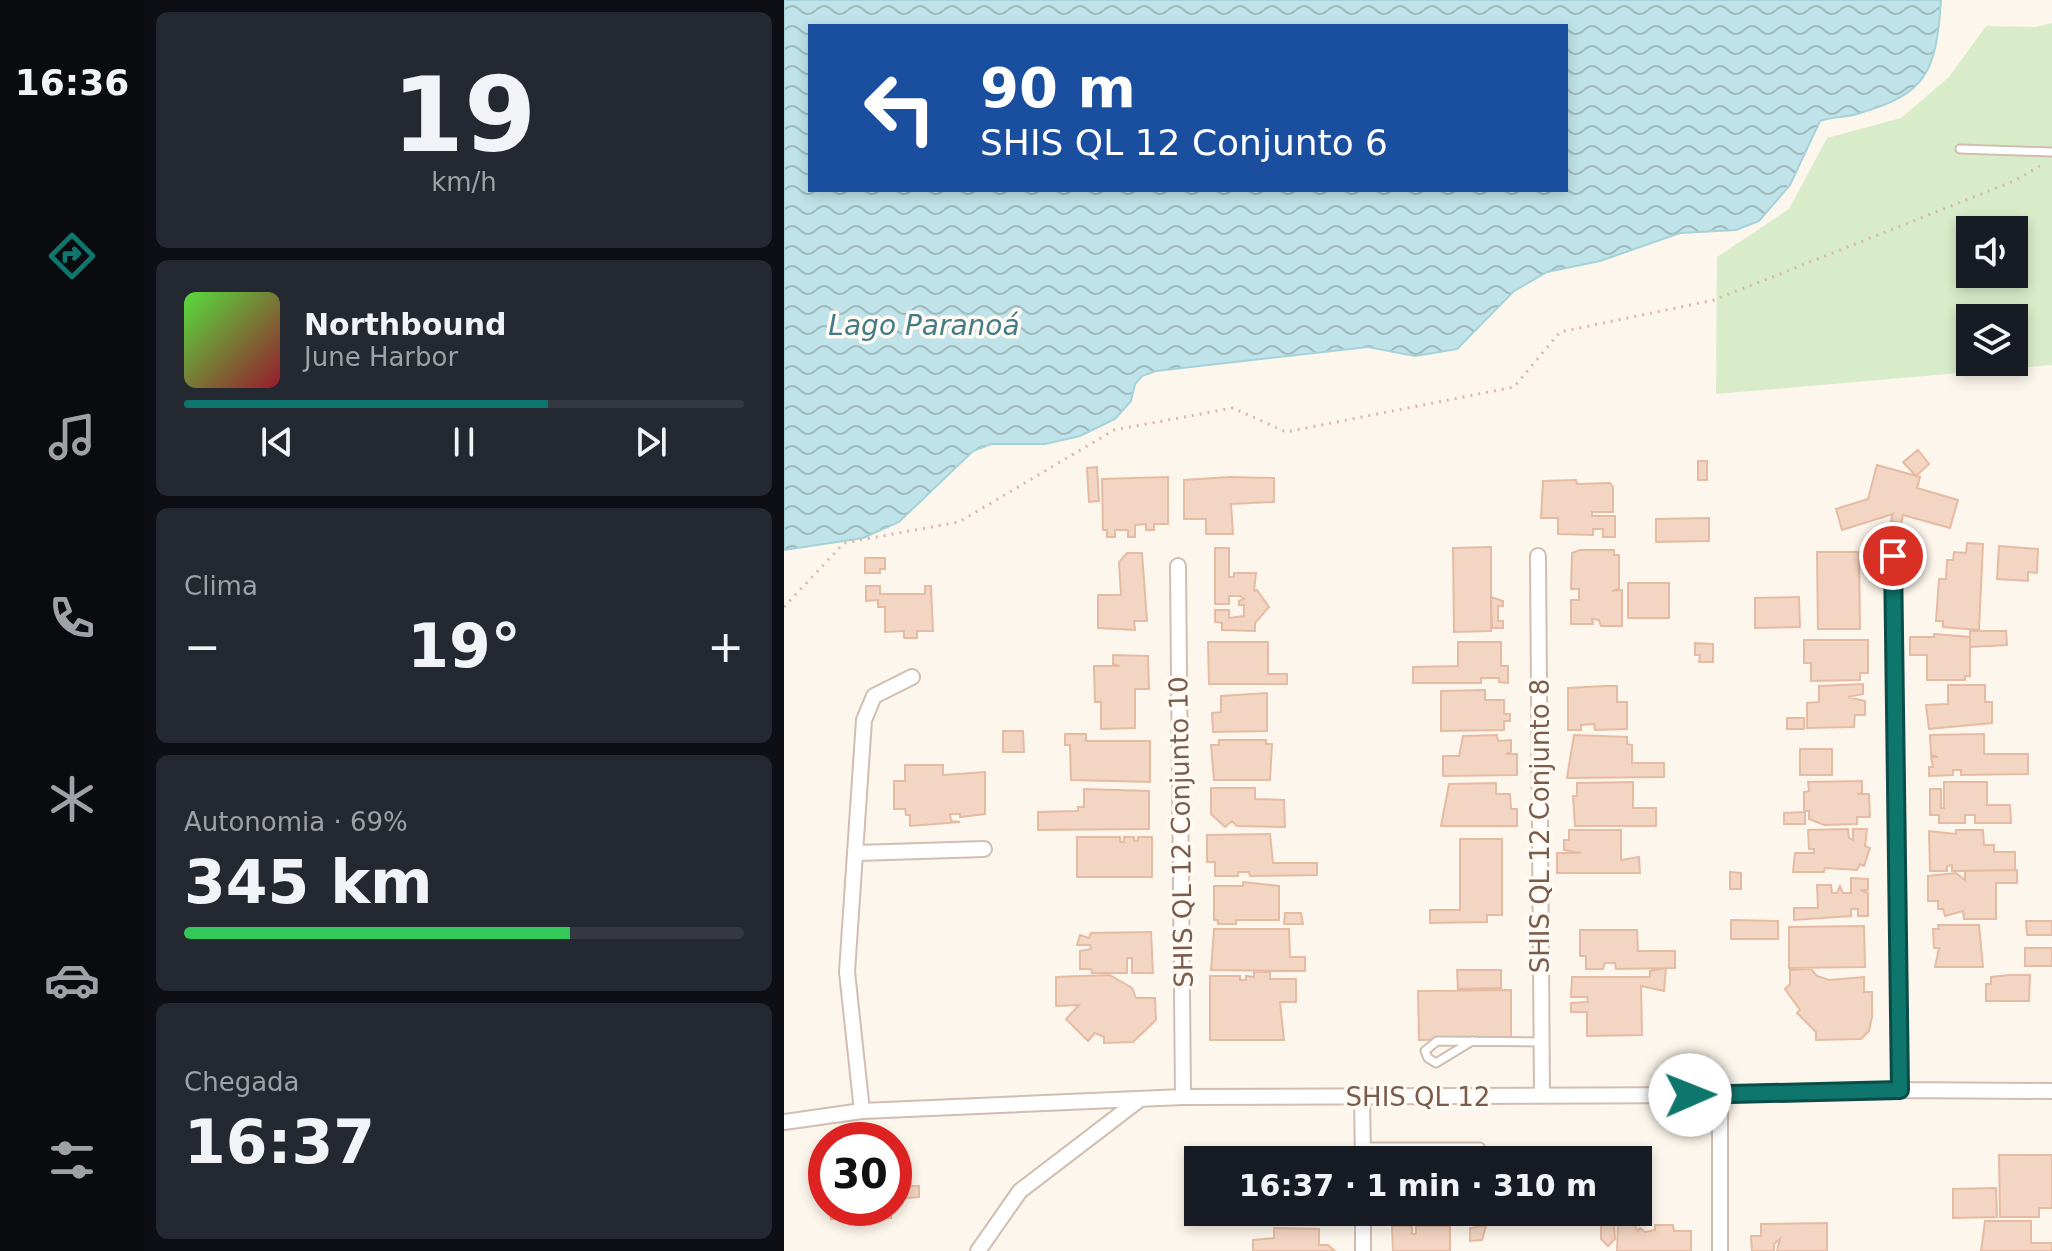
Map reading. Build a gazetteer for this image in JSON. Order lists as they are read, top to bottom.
{
  "streets": {
    "street": ["SHIS QL 12 Conjunto 8", "SHIS QL 12 Conjunto 10", "SHIS QL 12"]
  },
  "crossings": [
    ["SHIS QL 12 Conjunto 8", "SHIS QL 12"],
    ["SHIS QL 12 Conjunto 10", "SHIS QL 12"]
  ],
  "water": ["Lago Paranoá"],
  "page": {
    "tabs": "16:36",
    "tile": [
      ["19", "km/h"],
      "Clima",
      ["Autonomia · 69%", "345 km"],
      ["Chegada", "16:37"]
    ],
    "turn": ["90 m", "SHIS QL 12 Conjunto 6"],
    "song": ["Northbound", "June Harbor"],
    "heat": ["−", "19°", "+"],
    "limit": "30",
    "trip": "16:37 · 1 min · 310 m"
  }
}
